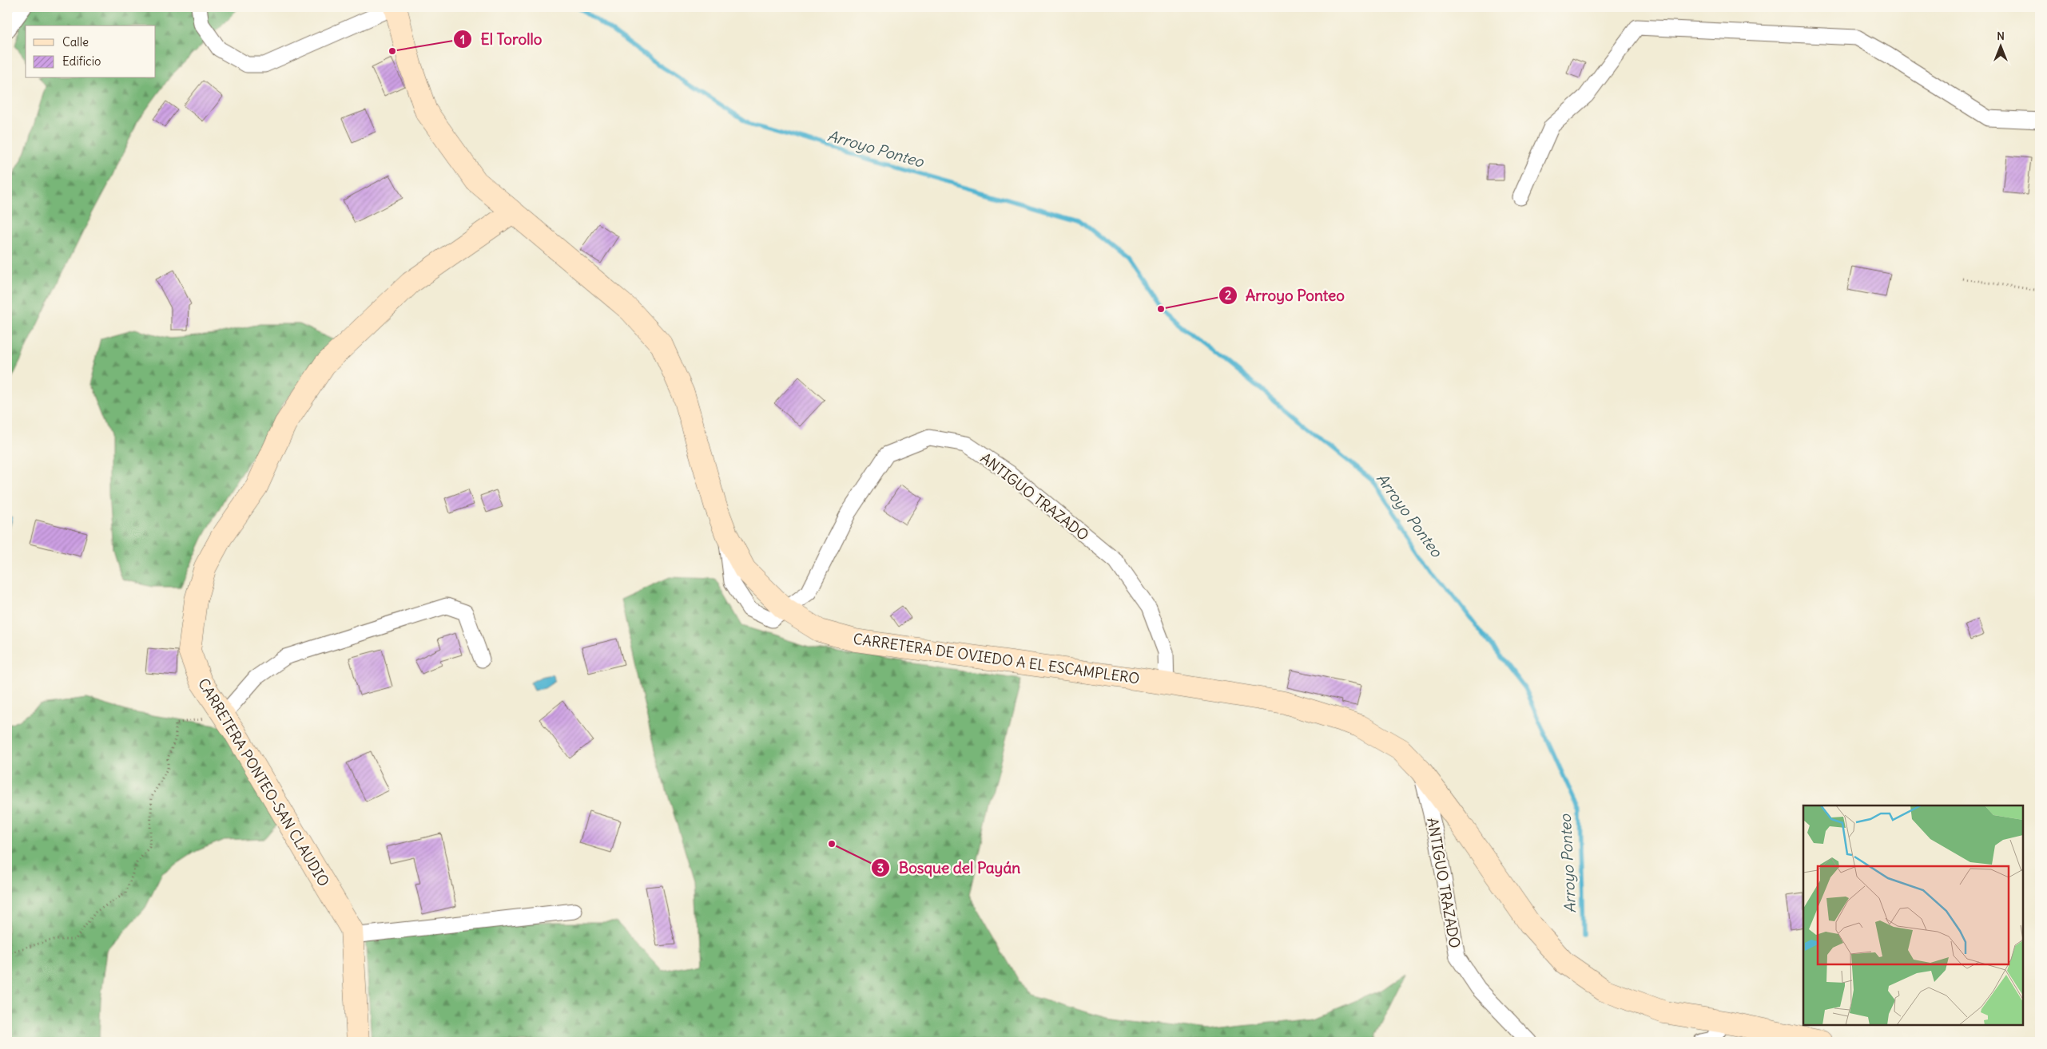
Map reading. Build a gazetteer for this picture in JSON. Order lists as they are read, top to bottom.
{
  "streets": {
    "street": ["ANTIGUO TRAZADO", "CARRETERA DE OVIEDO A EL ESCAMPLERO", "CARRETERA PONTEO-SAN CLAUDIO"]
  },
  "crossings": [
    ["ANTIGUO TRAZADO", "CARRETERA DE OVIEDO A EL ESCAMPLERO"],
    ["CARRETERA DE OVIEDO A EL ESCAMPLERO", "CARRETERA PONTEO-SAN CLAUDIO"]
  ],
  "water": ["Arroyo Ponteo"],
  "places": ["El Torollo", "Arroyo Ponteo", "Bosque del Payán"],
  "legend": ["Calle", "Edificio"],
  "north": "top"
}
